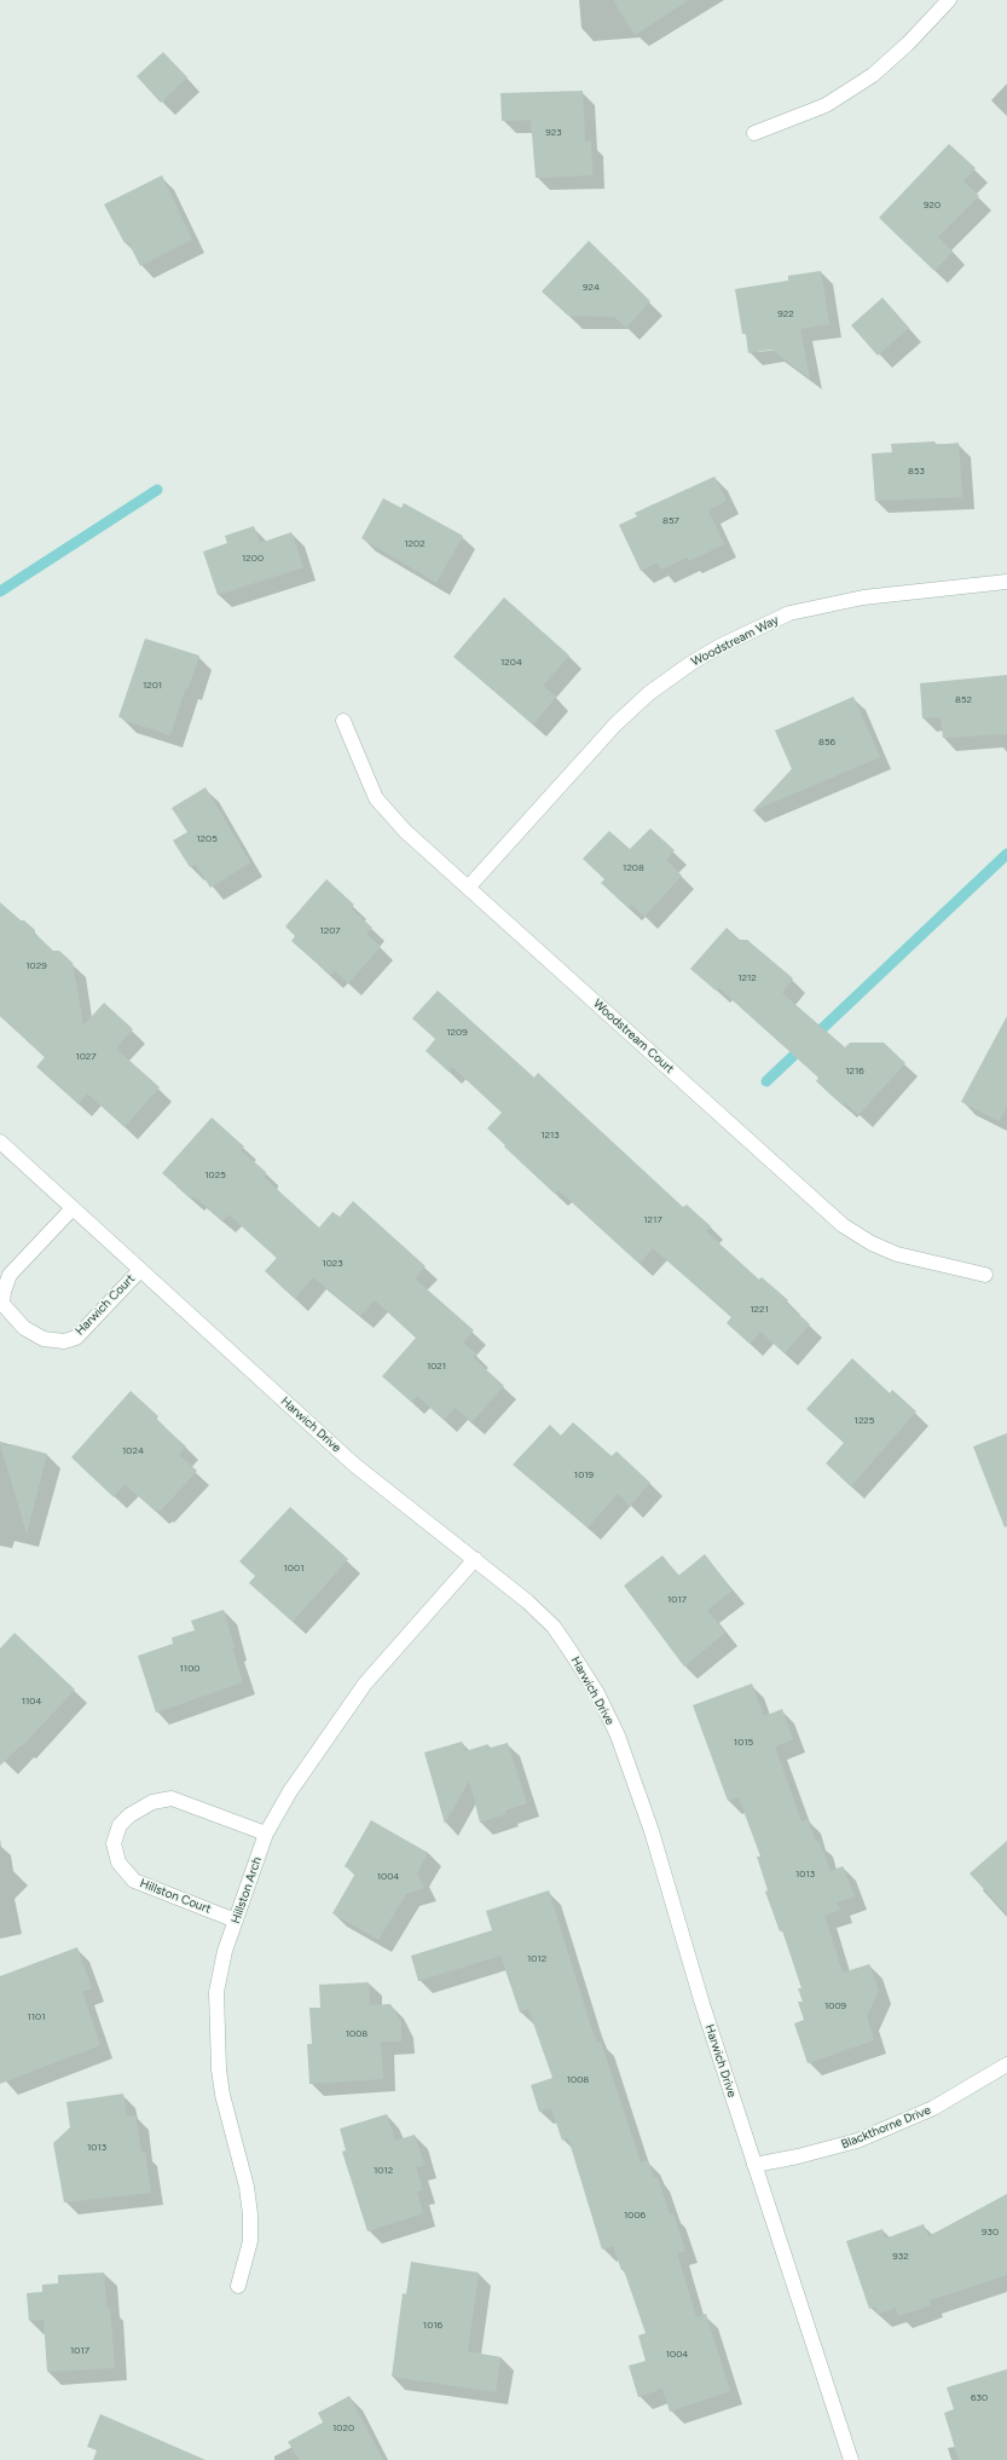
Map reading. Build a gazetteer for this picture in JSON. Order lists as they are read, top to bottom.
{
  "streets": {
    "street": [
      "Woodstream Way",
      "Woodstream Court",
      "Harwich Court",
      "Harwich Drive",
      "Hillston Arch",
      "Hillston Court",
      "Blackthorne Drive"
    ]
  },
  "crossings": [
    ["Woodstream Way", "Woodstream Court"],
    ["Harwich Court", "Harwich Drive"],
    ["Harwich Drive", "Hillston Arch"],
    ["Harwich Drive", "Blackthorne Drive"],
    ["Hillston Arch", "Hillston Court"]
  ],
  "house_numbers": [
    "923",
    "920",
    "924",
    "922",
    "853",
    "857",
    "1202",
    "1200",
    "1204",
    "1201",
    "852",
    "856",
    "1205",
    "1208",
    "1207",
    "1029",
    "1212",
    "1209",
    "1027",
    "1216",
    "1213",
    "1025",
    "1217",
    "1023",
    "1221",
    "1021",
    "1225",
    "1024",
    "1019",
    "1001",
    "1017",
    "1100",
    "1104",
    "1015",
    "1013",
    "1004",
    "1012",
    "1009",
    "1101",
    "1008",
    "1008",
    "1013",
    "1012",
    "1006",
    "930",
    "932",
    "1016",
    "1017",
    "1004",
    "630",
    "1020"
  ]
}
